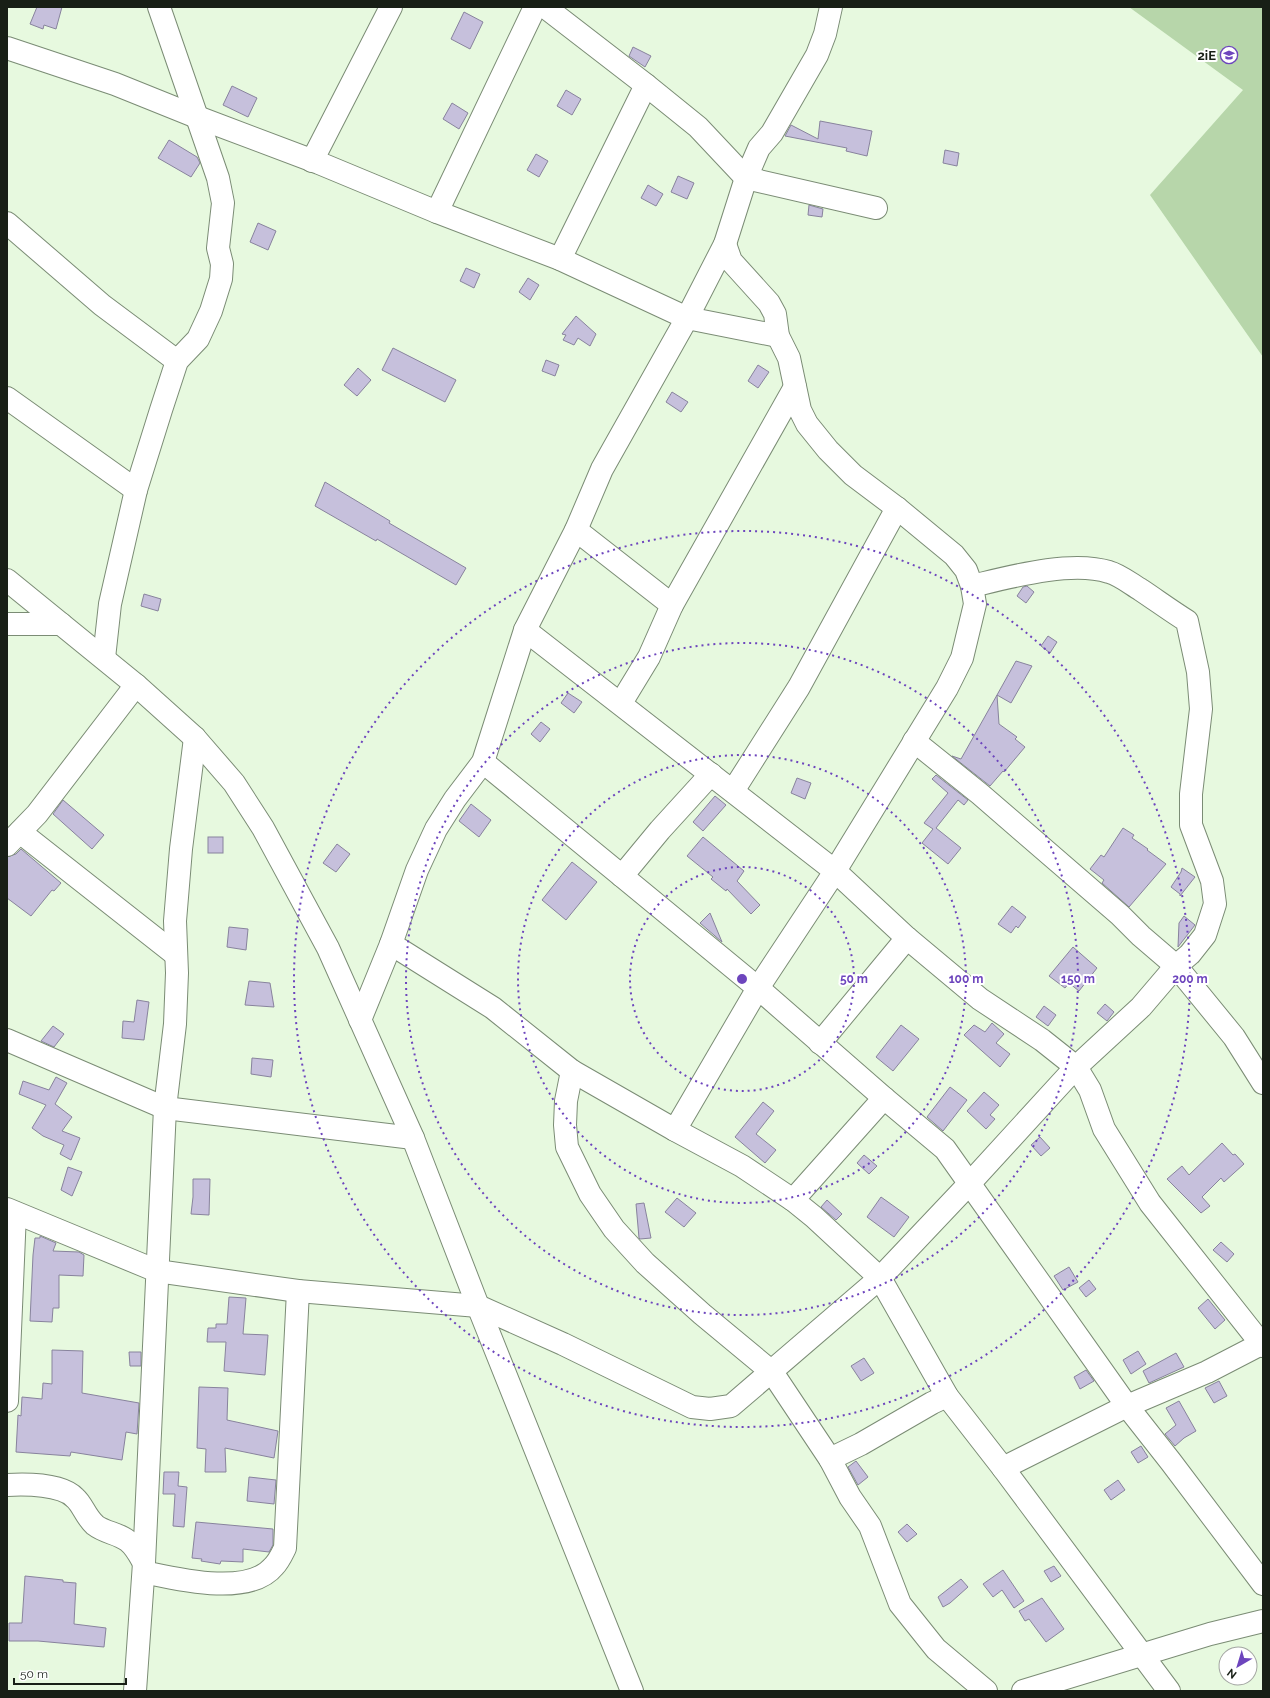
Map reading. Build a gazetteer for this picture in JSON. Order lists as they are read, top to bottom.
{
  "places": {
    "school or university": ["2iE"]
  },
  "scale_bar": "50 m",
  "north": "bottom left",
  "rings": [
    "50 m",
    "100 m",
    "150 m",
    "200 m"
  ]
}
